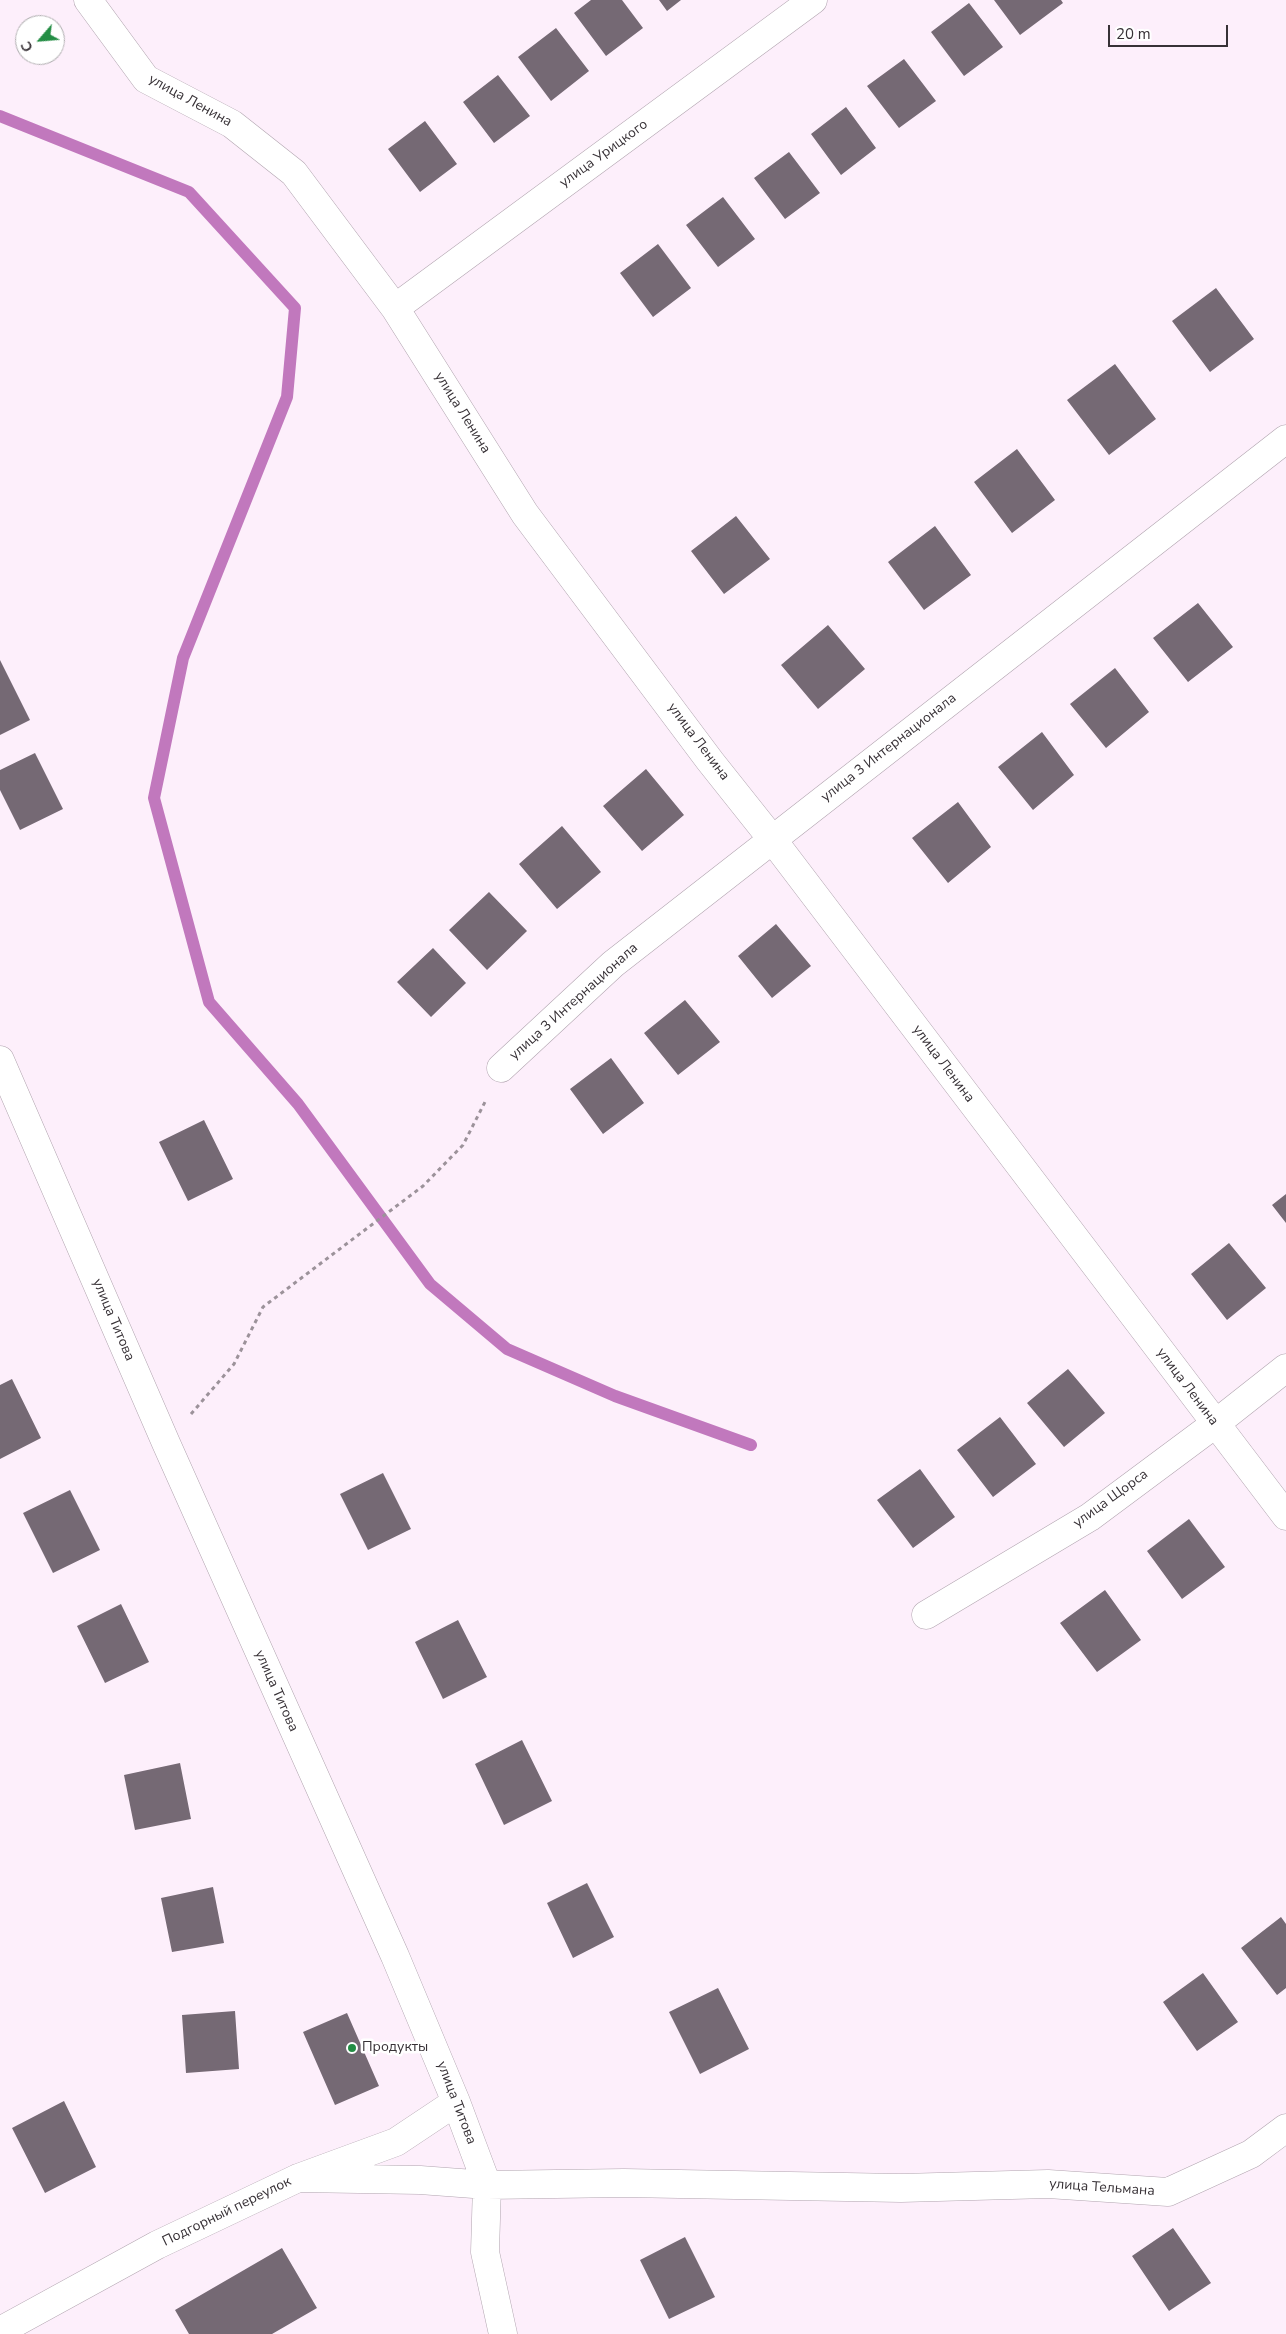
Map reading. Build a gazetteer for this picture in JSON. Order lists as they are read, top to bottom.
{
  "streets": {
    "street": [
      "улица Ленина",
      "улица Урицкого",
      "улица 3 Интернационала",
      "улица Титова",
      "улица Щорса",
      "улица Тельмана",
      "Подгорный переулок"
    ]
  },
  "crossings": [
    ["улица Ленина", "улица Урицкого"],
    ["улица Ленина", "улица 3 Интернационала"],
    ["улица Ленина", "улица Щорса"],
    ["улица Титова", "улица Тельмана"],
    ["улица Титова", "Подгорный переулок"],
    ["улица Тельмана", "Подгорный переулок"]
  ],
  "places": ["Продукты"],
  "scale_bar": "20 m",
  "north": "bottom left"
}
